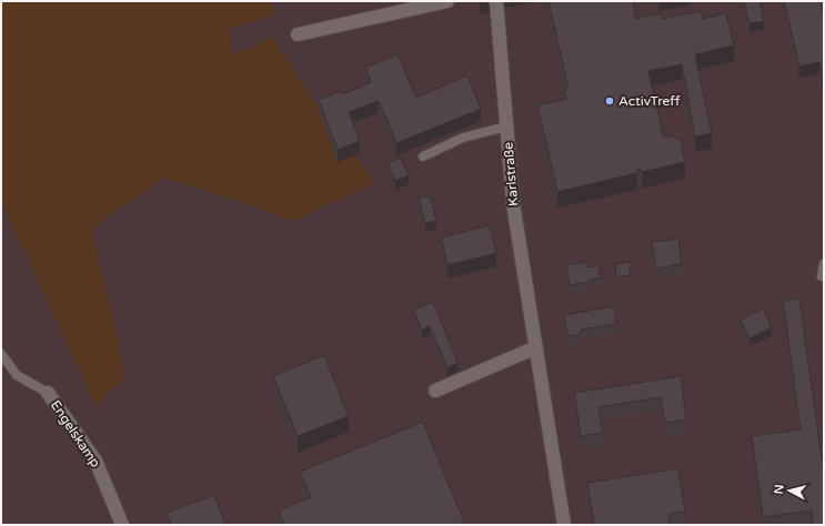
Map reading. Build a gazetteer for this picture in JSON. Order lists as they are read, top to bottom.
{
  "streets": {
    "street": ["Karlstraße", "Engelskamp"]
  },
  "places": ["ActivTreff"],
  "north": "left"
}
